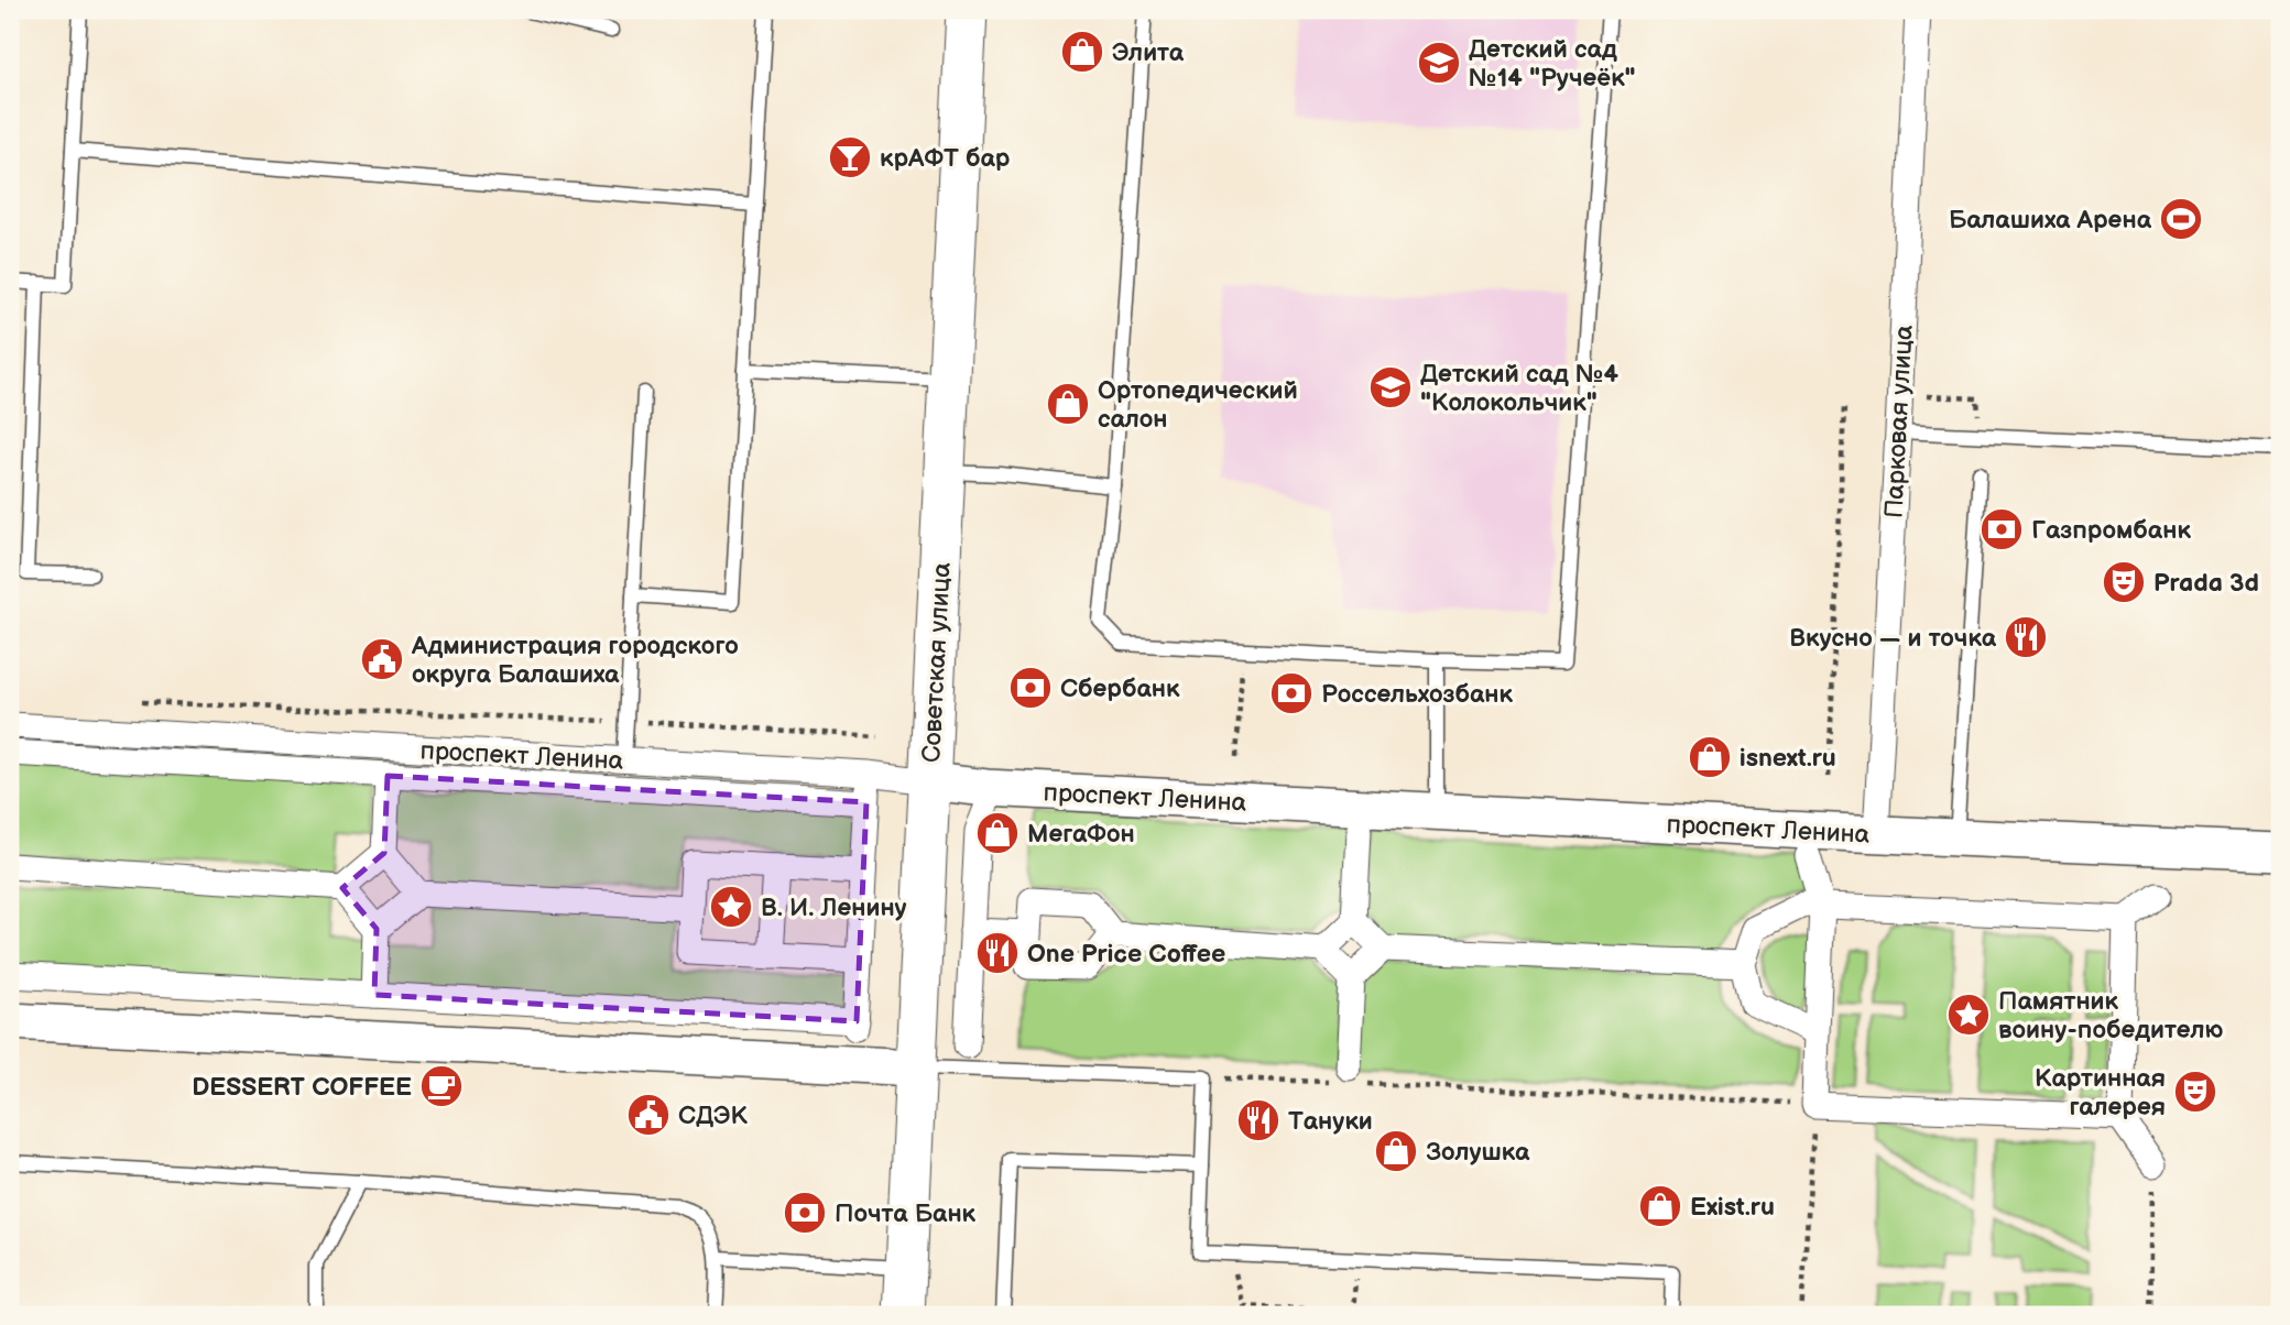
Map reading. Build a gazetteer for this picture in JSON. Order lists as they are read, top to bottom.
{
  "streets": {
    "main road": ["Советская улица", "проспект Ленина"],
    "street": ["Парковая улица"]
  },
  "crossings": [
    ["Парковая улица", "проспект Ленина"],
    ["Советская улица", "проспект Ленина"]
  ],
  "places": {
    "shop": [
      "Элита",
      "Ортопедический салон",
      "isnext.ru",
      "МегаФон",
      "Золушка",
      "Exist.ru"
    ],
    "school or university": ["Детский сад №14 \"Ручеёк\"", "Детский сад №4 \"Колокольчик\""],
    "bar": ["крАФТ бар"],
    "sports": ["Балашиха Арена"],
    "bank": [
      "Газпромбанк",
      "Сбербанк",
      "Россельхозбанк",
      "Почта Банк"
    ],
    "theatre": ["Prada 3d", "Картинная галерея"],
    "restaurant": ["Вкусно — и точка", "One Price Coffee", "Тануки"],
    "public building": ["Администрация городского округа Балашиха", "СДЭК"],
    "place": ["В. И. Ленину", "Памятник воину-победителю"],
    "cafe": ["DESSERT COFFEE"]
  }
}
